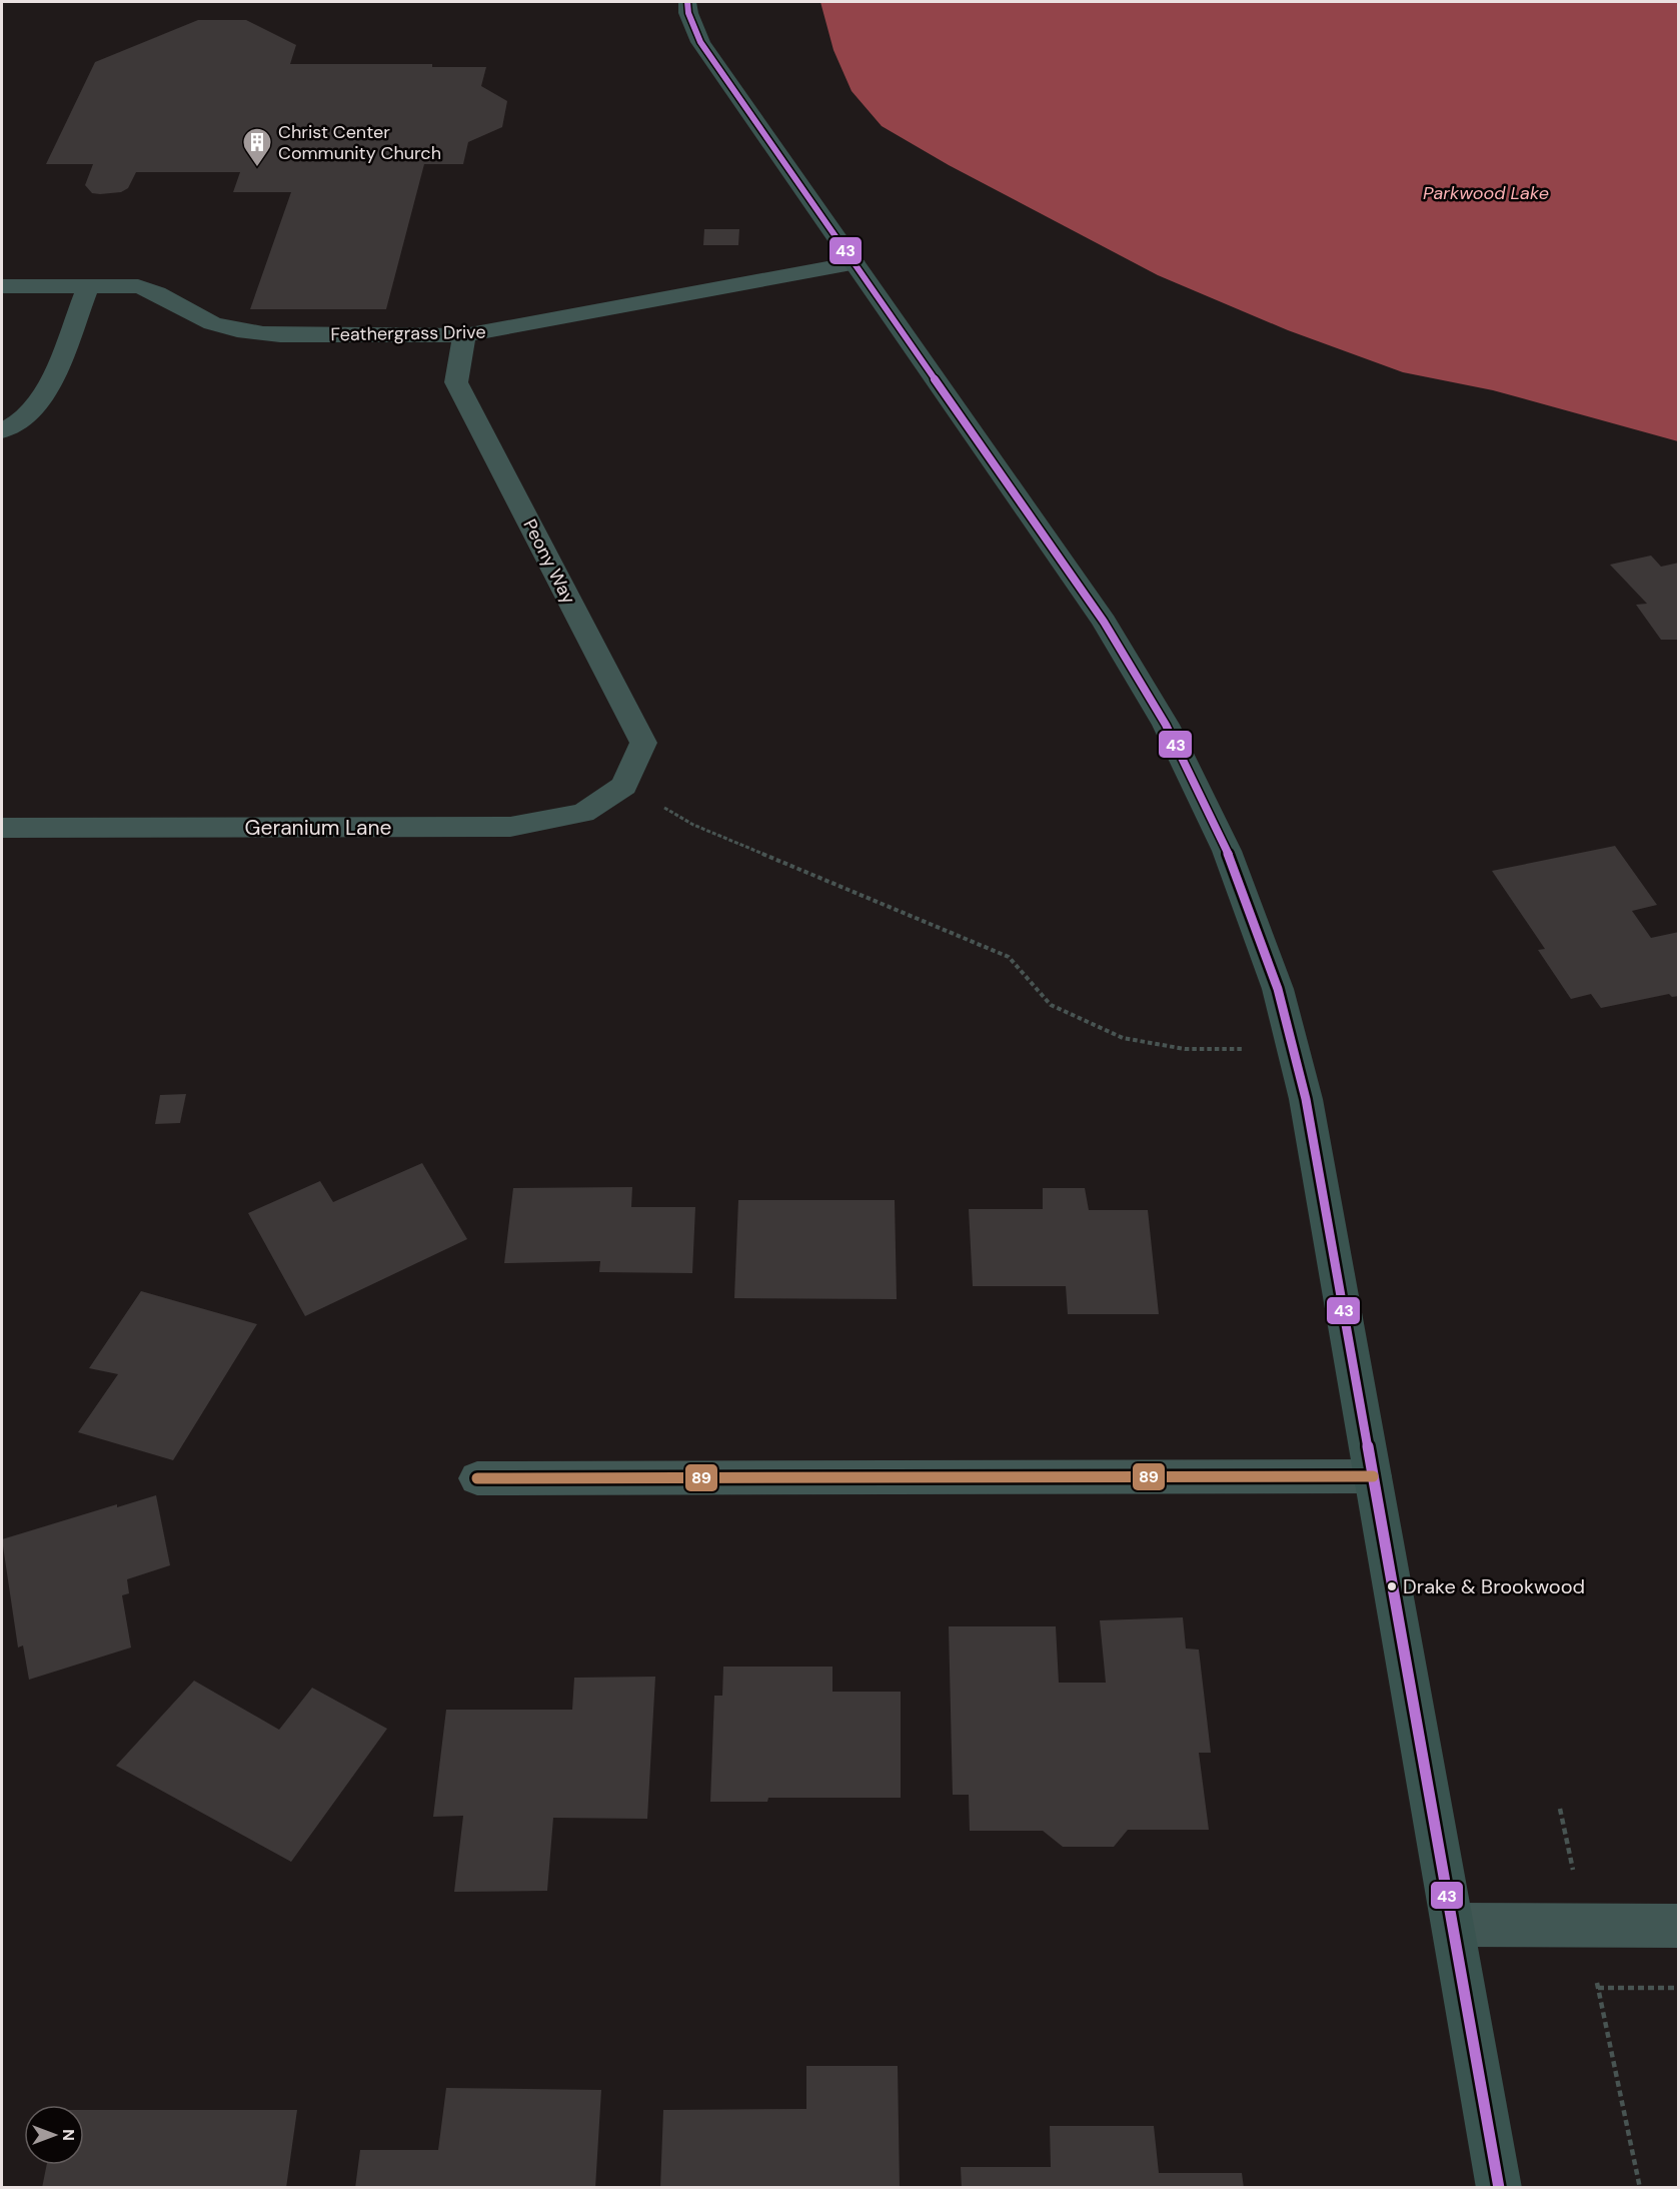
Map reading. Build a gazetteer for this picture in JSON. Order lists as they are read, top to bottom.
{
  "streets": {
    "street": ["Feathergrass Drive", "Peony Way", "Geranium Lane"]
  },
  "crossings": [
    ["Feathergrass Drive", "Peony Way"],
    ["Peony Way", "Geranium Lane"]
  ],
  "water": ["Parkwood Lake"],
  "places": {
    "building": ["Christ Center Community Church"],
    "other": ["Drake & Brookwood"]
  },
  "lines": ["transit line 43", "transit line 89"],
  "north": "right"
}
